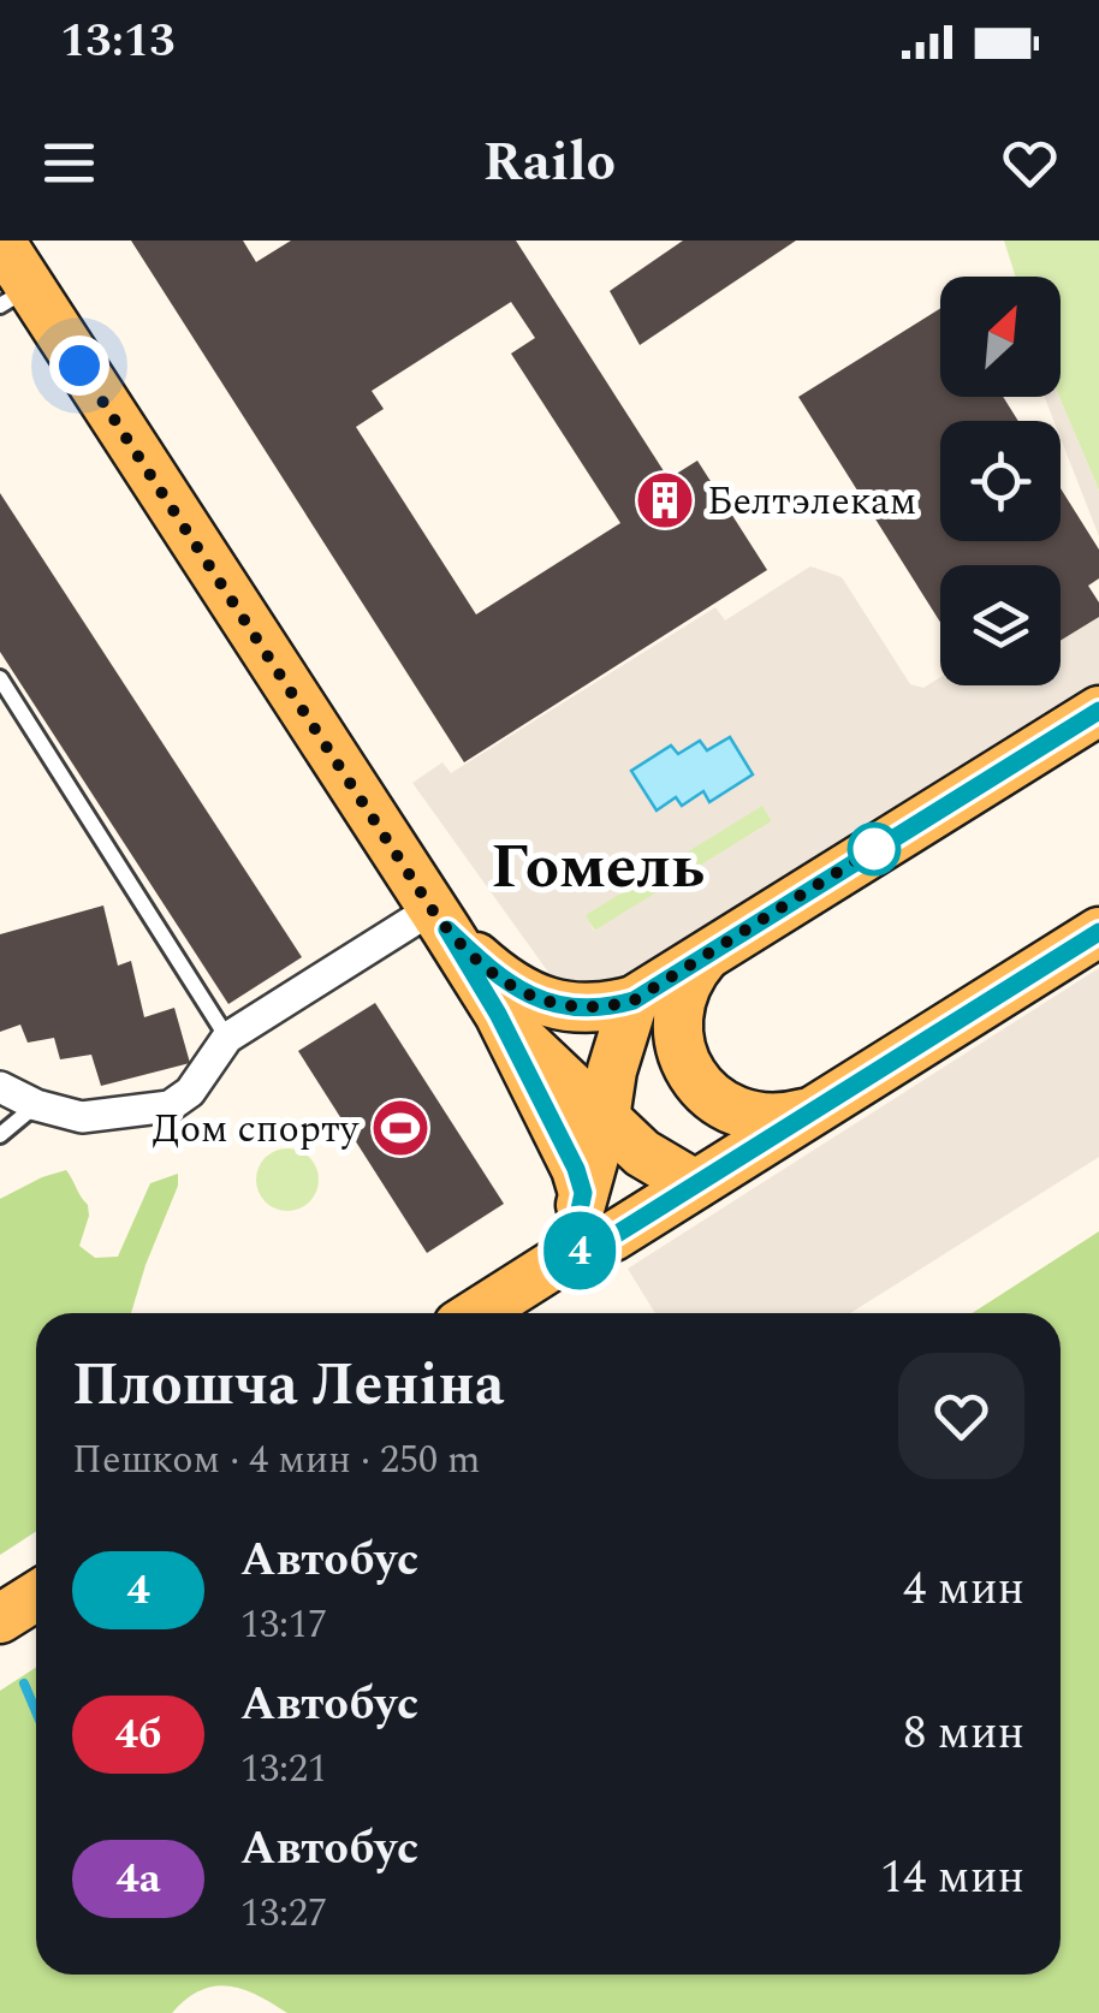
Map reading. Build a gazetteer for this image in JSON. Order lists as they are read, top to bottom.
{
  "districts": ["Гомель"],
  "places": {
    "building": ["Белтэлекам"],
    "sports": ["Дом спорту"]
  },
  "lines": ["bus line 4"],
  "north": "top right",
  "page": {
    "status": "13:13",
    "header": "Railo",
    "on_map": "4",
    "heading": ["Плошча Леніна", "Пешком · 4 мин · 250 m"],
    "list": [
      {
        "mark": "4",
        "name": "Автобус",
        "note": "13:17",
        "value": "4 мин"
      },
      {
        "mark": "4б",
        "name": "Автобус",
        "note": "13:21",
        "value": "8 мин"
      },
      {
        "mark": "4а",
        "name": "Автобус",
        "note": "13:27",
        "value": "14 мин"
      }
    ]
  }
}
